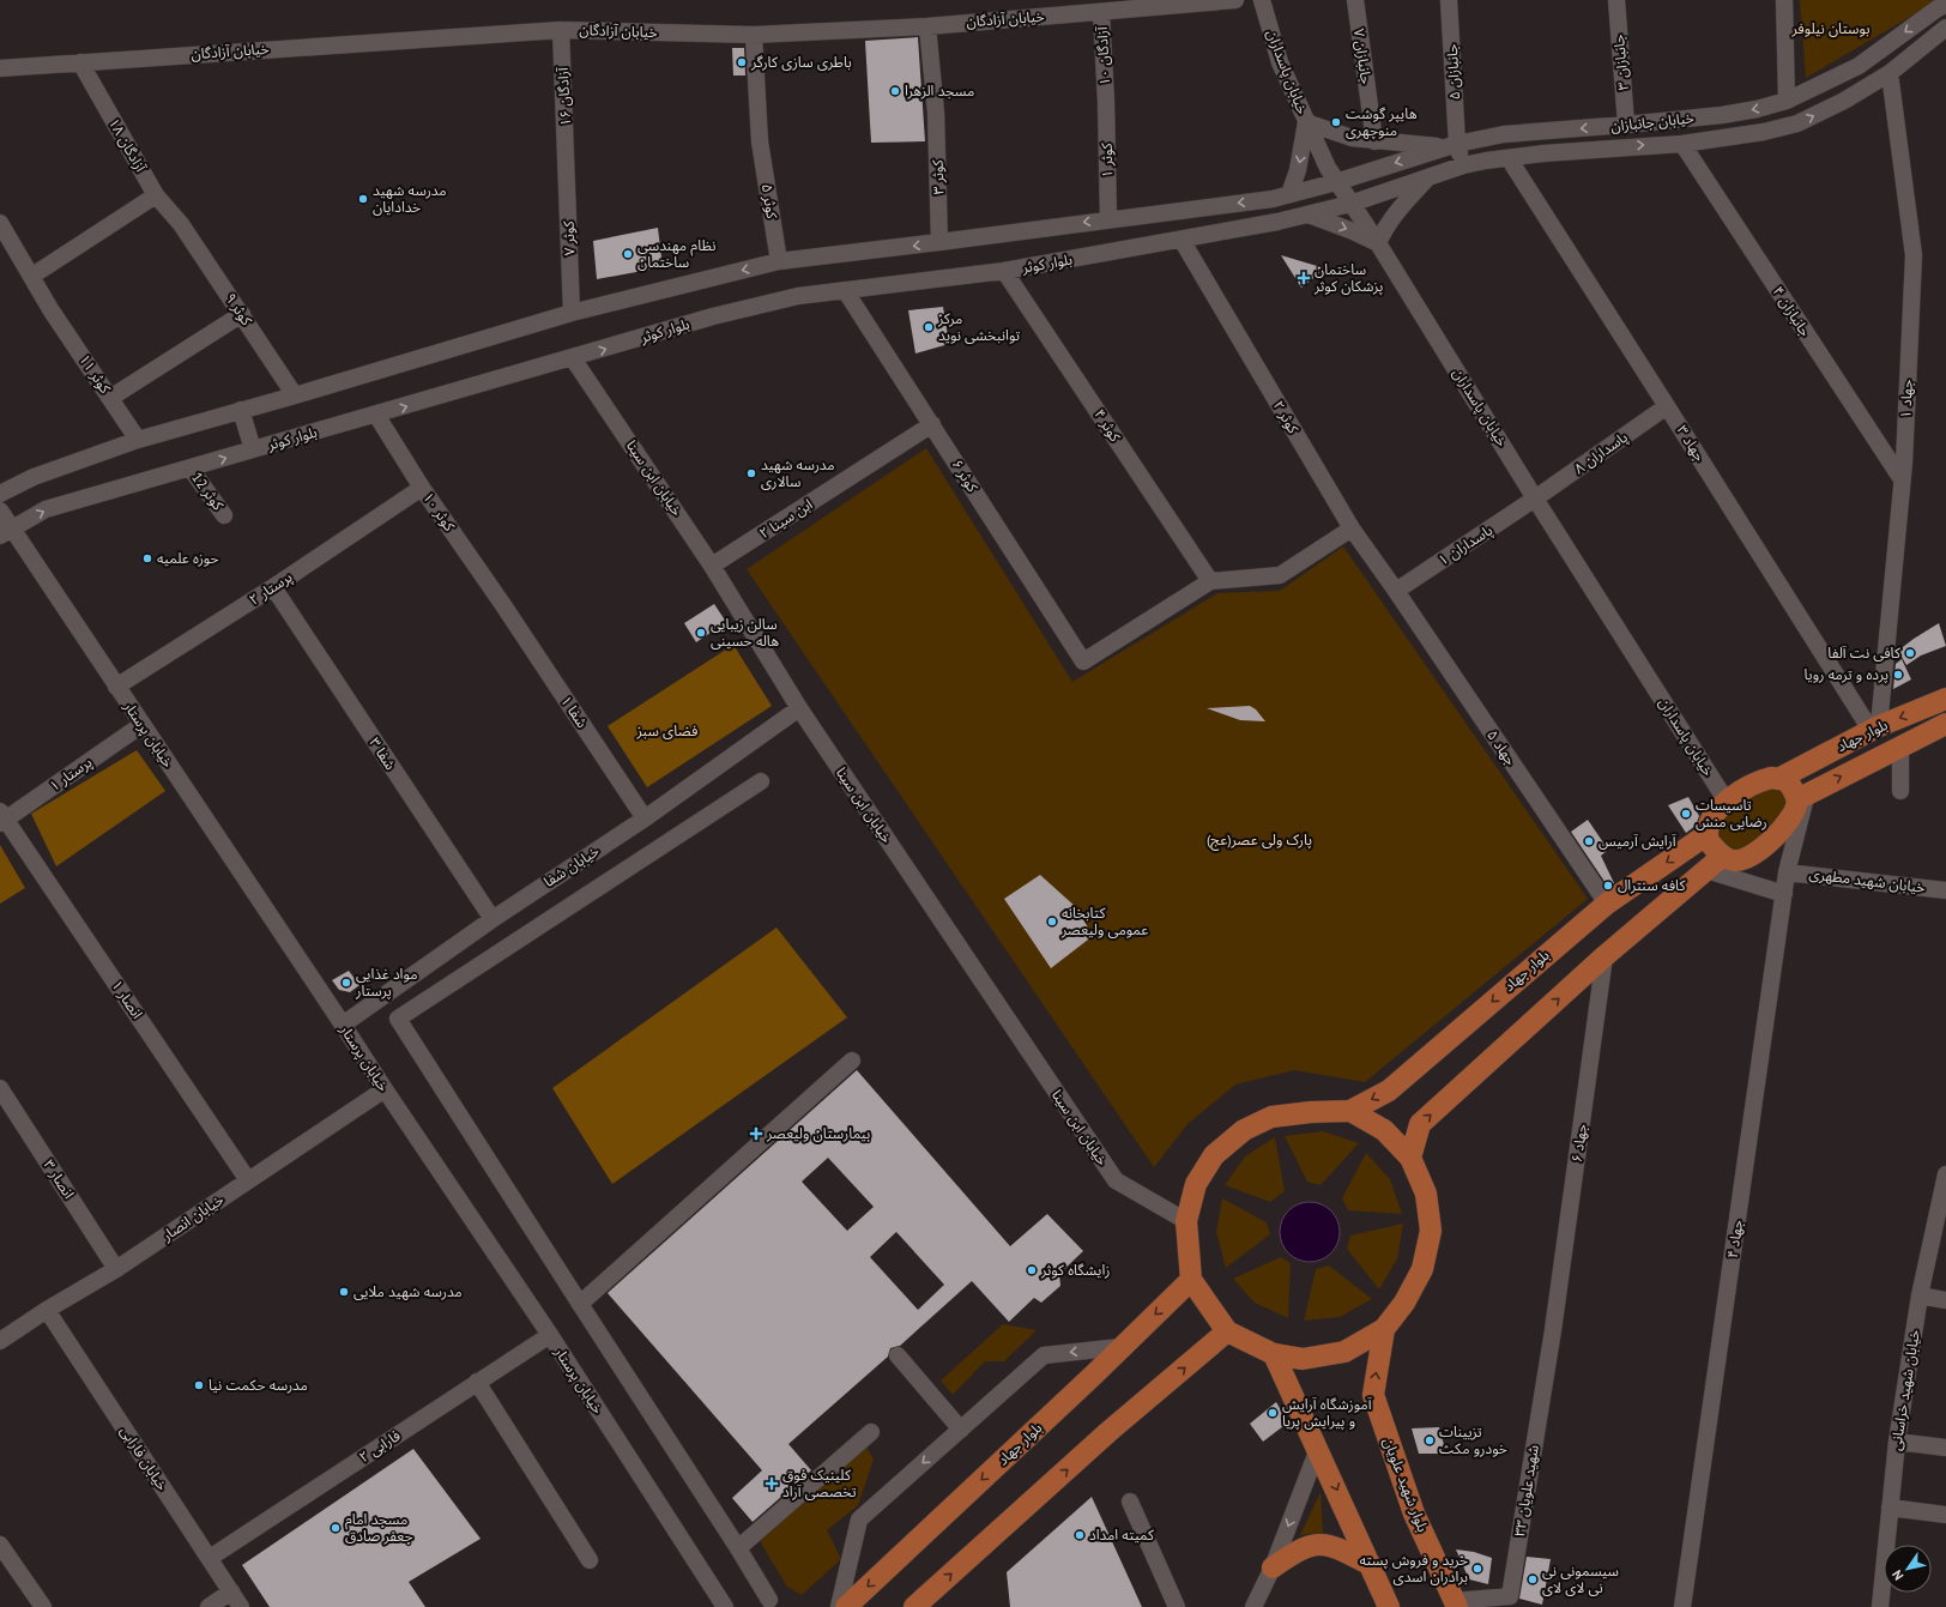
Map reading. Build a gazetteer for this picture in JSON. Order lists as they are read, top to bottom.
{
  "streets": {
    "main road": ["بلوار جهاد", "بلوار شهید علویان"],
    "street": [
      "خیابان آزادگان",
      "آزادگان ۱۰",
      "جانبازان ۷",
      "جانبازان ۳",
      "خیابان پاسداران",
      "جانبازان ۵",
      "آزادگان ۱۶",
      "خیابان جانبازان",
      "آزادگان ۱۸",
      "کوثر ۱",
      "کوثر ۳",
      "کوثر ۵",
      "کوثر ۷",
      "بلوار کوثر",
      "کوثر ۹",
      "جانبازان ۴",
      "کوثر ۱۱",
      "جهاد ۱",
      "کوثر ۲",
      "کوثر ۴",
      "جهاد ۳",
      "پاسداران ۸",
      "کوثر ۶",
      "خیابان ابن سینا",
      "کوثر 12",
      "کوثر ۱۰",
      "ابن سینا ۲",
      "پاسداران ۱",
      "پرستار ۲",
      "شفا ۱",
      "خیابان پرستار",
      "جهاد ۵",
      "شفا ۳",
      "پرستار ۱",
      "خیابان شفا",
      "خیابان شهید مطهری",
      "انصار ۱",
      "جهاد ۶",
      "انصار ۳",
      "خیابان انصار",
      "جهاد ۴",
      "خیابان شهید خراسانی",
      "فارابی ۲",
      "خیابان فارابی",
      "شهید علویان ۳۳"
    ]
  },
  "crossings": [
    ["خیابان آزادگان", "آزادگان ۱۰"],
    ["خیابان آزادگان", "آزادگان ۱۶"],
    ["خیابان آزادگان", "آزادگان ۱۸"],
    ["خیابان آزادگان", "کوثر ۳"],
    ["خیابان آزادگان", "کوثر ۵"],
    ["آزادگان ۱۰", "کوثر ۱"],
    ["جانبازان ۳", "خیابان جانبازان"],
    ["خیابان پاسداران", "خیابان جانبازان"],
    ["خیابان پاسداران", "بلوار کوثر"],
    ["خیابان پاسداران", "پاسداران ۸"],
    ["خیابان پاسداران", "پاسداران ۱"],
    ["خیابان پاسداران", "بلوار جهاد"],
    ["خیابان پاسداران", "جهاد ۴"],
    ["جانبازان ۵", "خیابان جانبازان"],
    ["آزادگان ۱۶", "کوثر ۷"],
    ["خیابان جانبازان", "بلوار کوثر"],
    ["خیابان جانبازان", "جانبازان ۴"],
    ["خیابان جانبازان", "جهاد ۱"],
    ["خیابان جانبازان", "جهاد ۳"],
    ["آزادگان ۱۸", "کوثر ۹"],
    ["بلوار کوثر", "کوثر ۲"],
    ["بلوار کوثر", "کوثر ۴"],
    ["بلوار کوثر", "کوثر ۶"],
    ["بلوار کوثر", "خیابان ابن سینا"],
    ["بلوار کوثر", "کوثر 12"],
    ["بلوار کوثر", "کوثر ۱۰"],
    ["بلوار کوثر", "خیابان پرستار"],
    ["جانبازان ۴", "جهاد ۱"],
    ["جهاد ۱", "جهاد ۳"],
    ["جهاد ۱", "بلوار جهاد"],
    ["کوثر ۲", "پاسداران ۱"],
    ["کوثر ۲", "جهاد ۵"],
    ["کوثر ۴", "کوثر ۶"],
    ["جهاد ۳", "پاسداران ۸"],
    ["جهاد ۳", "بلوار جهاد"],
    ["پاسداران ۸", "پاسداران ۱"],
    ["کوثر ۶", "ابن سینا ۲"],
    ["خیابان ابن سینا", "ابن سینا ۲"],
    ["خیابان ابن سینا", "خیابان شفا"],
    ["کوثر ۱۰", "پرستار ۲"],
    ["کوثر ۱۰", "شفا ۱"],
    ["پاسداران ۱", "جهاد ۵"],
    ["پرستار ۲", "خیابان پرستار"],
    ["پرستار ۲", "شفا ۳"],
    ["شفا ۱", "خیابان شفا"],
    ["خیابان پرستار", "پرستار ۱"],
    ["خیابان پرستار", "خیابان شفا"],
    ["خیابان پرستار", "خیابان انصار"],
    ["خیابان پرستار", "فارابی ۲"],
    ["بلوار جهاد", "جهاد ۵"],
    ["بلوار جهاد", "جهاد ۴"],
    ["شفا ۳", "خیابان شفا"],
    ["پرستار ۱", "انصار ۱"],
    ["خیابان شهید مطهری", "جهاد ۴"],
    ["انصار ۱", "خیابان انصار"],
    ["جهاد ۶", "شهید علویان ۳۳"],
    ["انصار ۳", "خیابان انصار"],
    ["خیابان انصار", "خیابان فارابی"],
    ["فارابی ۲", "خیابان فارابی"],
    ["بلوار شهید علویان", "شهید علویان ۳۳"]
  ],
  "parks": ["بوستان نیلوفر", "فضای سبز", "پارک ولی عصر(عج)"],
  "places": {
    "other": [
      "باطری سازی کارگر",
      "مسجد الزهرا",
      "هایپر گوشت منوچهری",
      "مدرسه شهید خدادایان",
      "نظام مهندسی ساختمان",
      "مرکز توانبخشی نوید",
      "مدرسه شهید سالاری",
      "حوزه علمیه",
      "سالن زیبایی هاله حسینی",
      "کافی نت آلفا",
      "پرده و ترمه رویا",
      "تاسیسات رضایی منش",
      "آرایش آرمیس",
      "کافه سنترال",
      "کتابخانه عمومی ولیعصر",
      "مواد غذایی پرستار",
      "زایشگاه کوثر",
      "مدرسه شهید ملایی",
      "مدرسه حکمت نیا",
      "آموزشگاه آرایش و پیرایش پریا",
      "تزیینات خودرو مکث",
      "مسجد امام جعفر صادق",
      "کمیته امداد",
      "خرید و فروش پسته برادران اسدی",
      "سیسمونی نی نی لای لای"
    ],
    "health": ["ساختمان پزشکان کوثر", "بیمارستان ولیعصر", "کلینیک فوق تخصصی آراد"]
  },
  "north": "bottom left"
}
